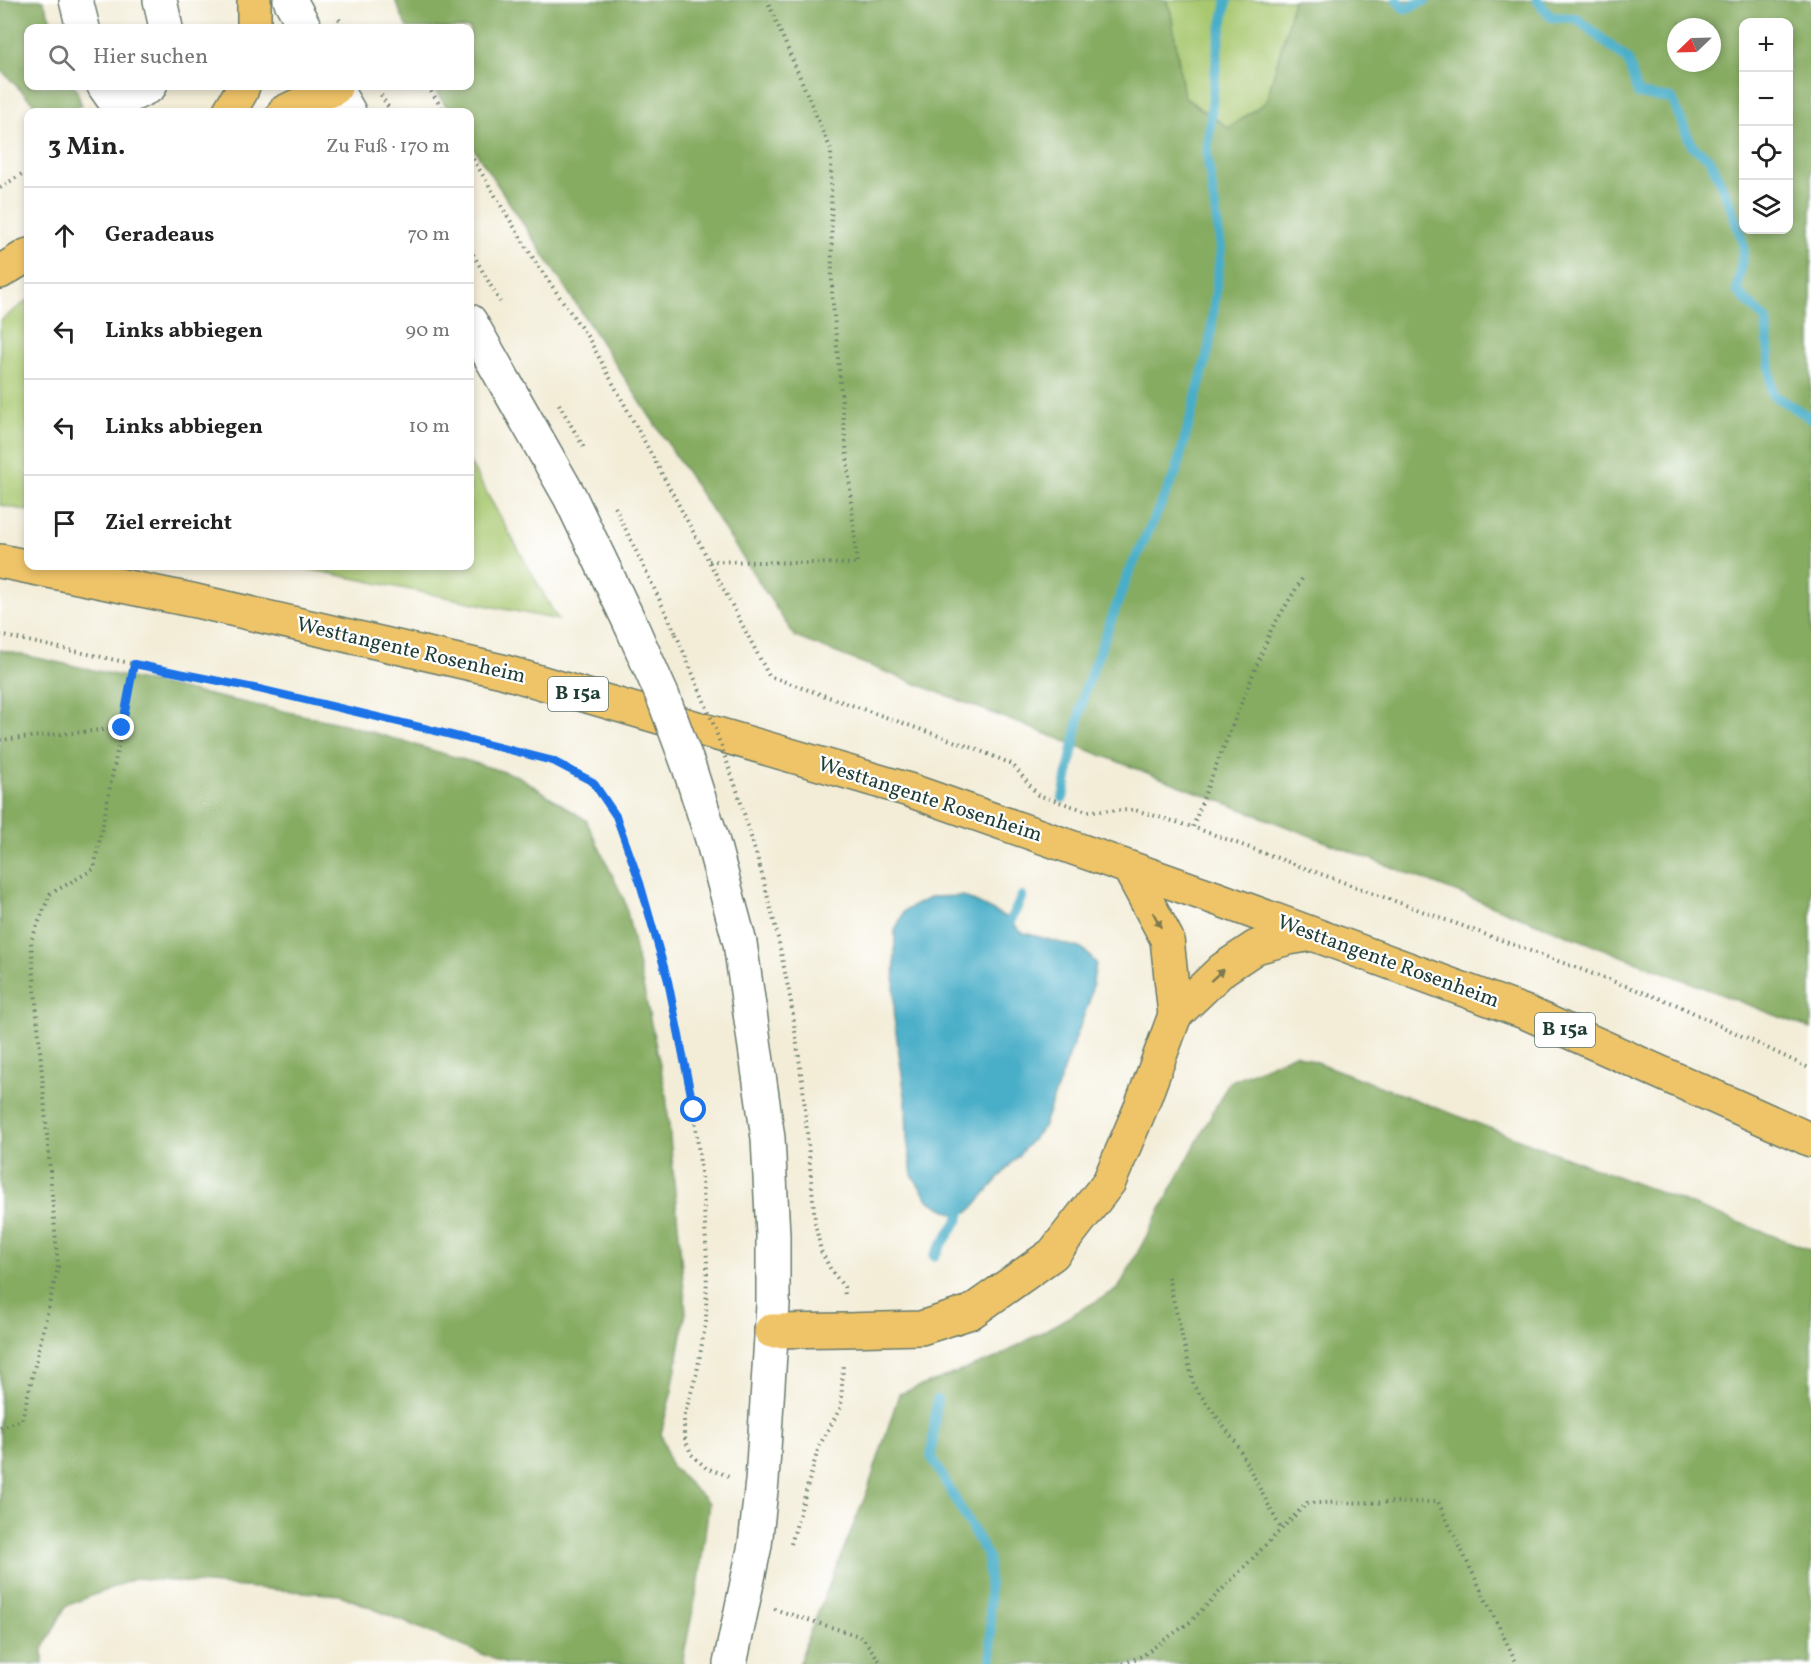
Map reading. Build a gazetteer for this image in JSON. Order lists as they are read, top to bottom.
{
  "streets": {
    "highway": ["Westtangente Rosenheim", "B 15a"]
  },
  "north": "bottom left",
  "page": {
    "map_buttons": ["+", "−"],
    "search": "Hier suchen",
    "heading": ["3 Min.", "Zu Fuß · 170 m"],
    "list": [
      ["Geradeaus", "70 m"],
      ["Links abbiegen", "90 m"],
      ["Links abbiegen", "10 m"],
      "Ziel erreicht"
    ]
  }
}
